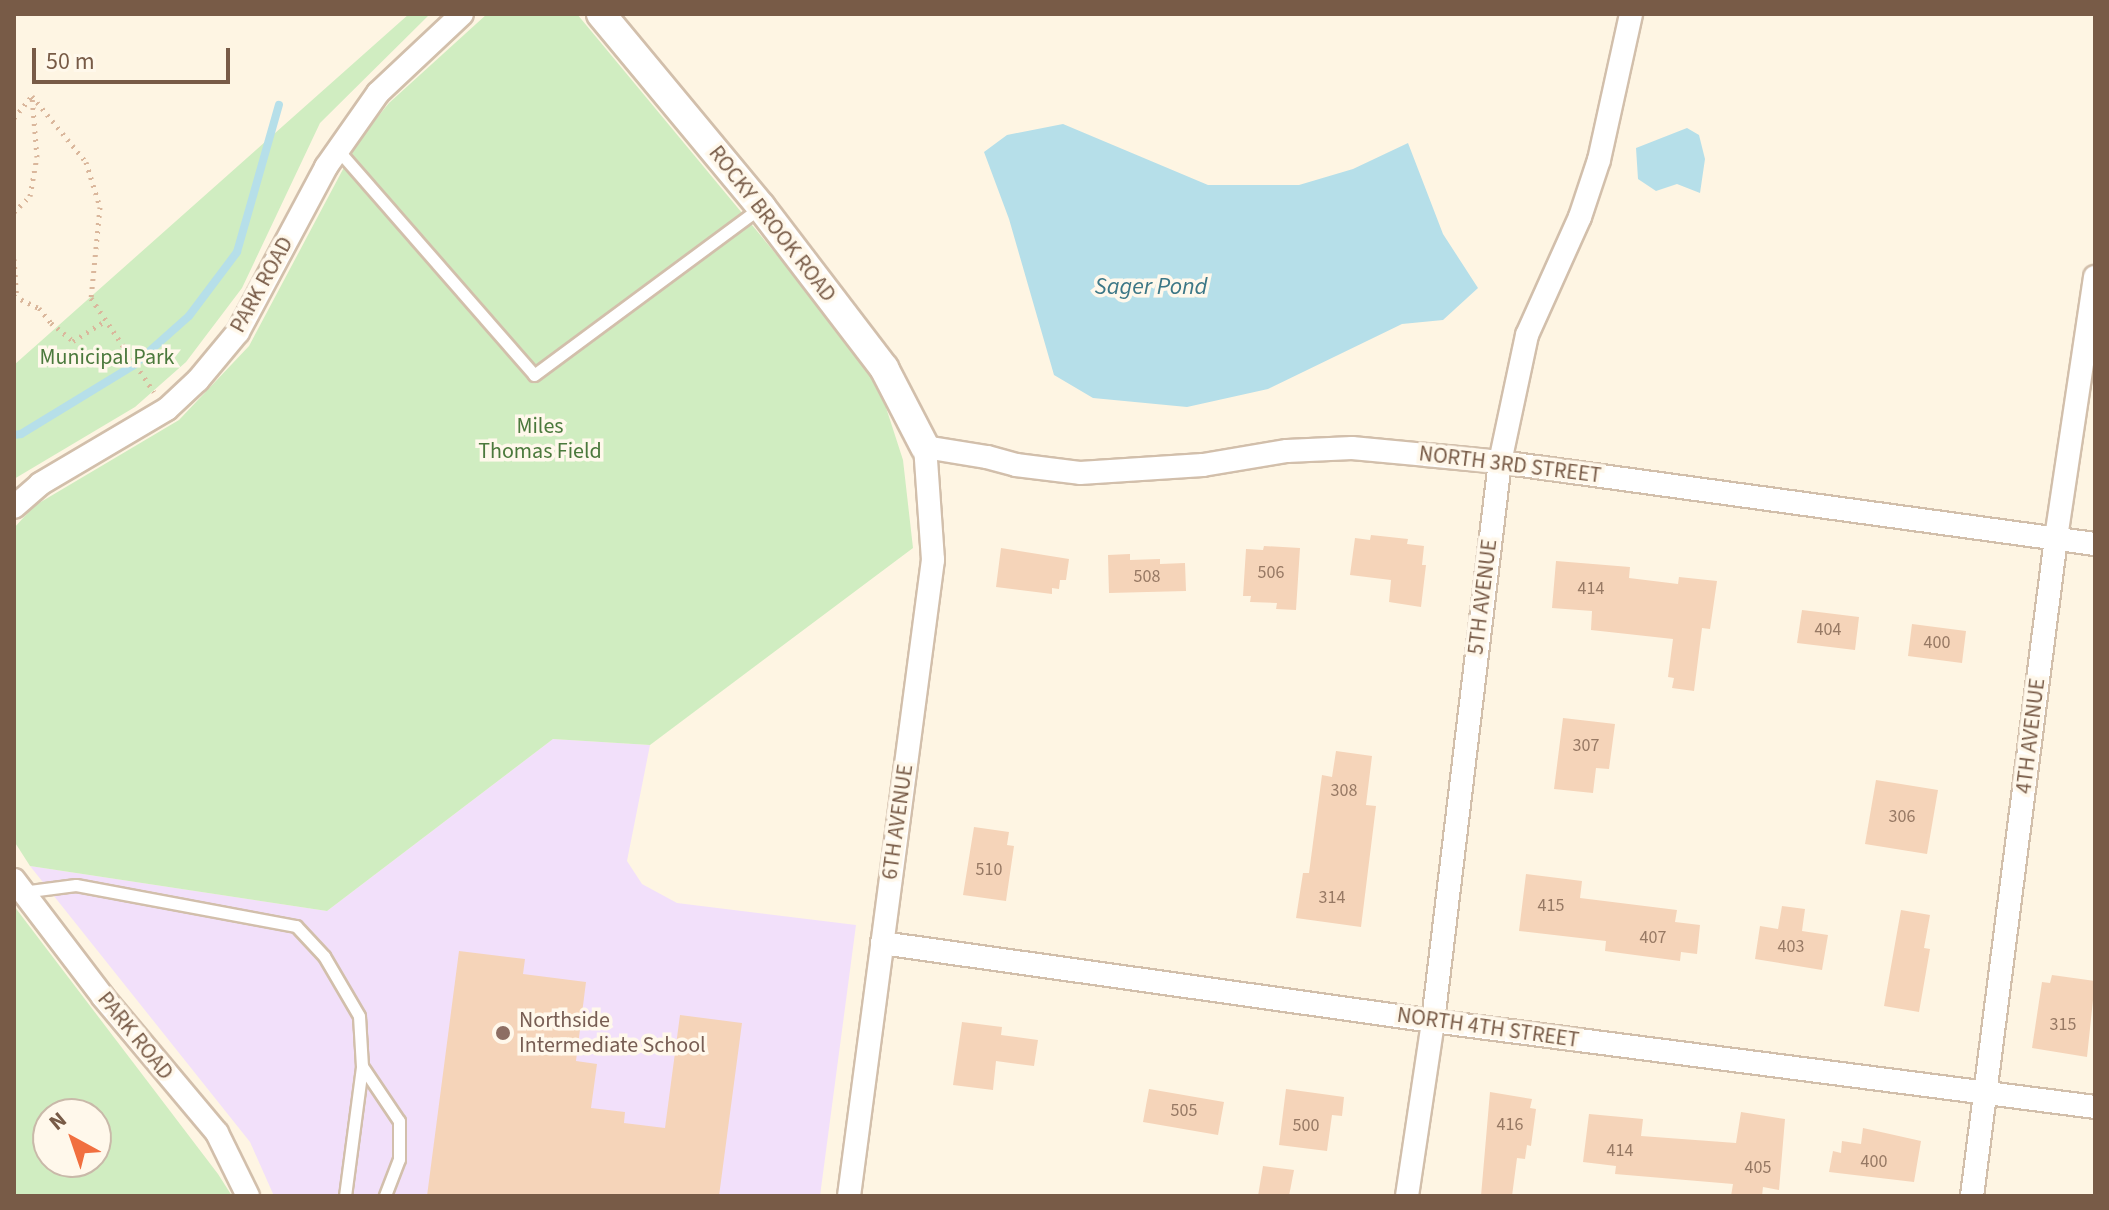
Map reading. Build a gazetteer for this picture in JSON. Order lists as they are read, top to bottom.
{
  "streets": {
    "street": [
      "ROCKY BROOK ROAD",
      "PARK ROAD",
      "NORTH 3RD STREET",
      "5TH AVENUE",
      "4TH AVENUE",
      "6TH AVENUE",
      "NORTH 4TH STREET"
    ]
  },
  "crossings": [
    ["ROCKY BROOK ROAD", "NORTH 3RD STREET"],
    ["ROCKY BROOK ROAD", "6TH AVENUE"],
    ["NORTH 3RD STREET", "5TH AVENUE"],
    ["NORTH 3RD STREET", "4TH AVENUE"],
    ["NORTH 3RD STREET", "6TH AVENUE"],
    ["5TH AVENUE", "NORTH 4TH STREET"],
    ["4TH AVENUE", "NORTH 4TH STREET"],
    ["6TH AVENUE", "NORTH 4TH STREET"]
  ],
  "water": ["Sager Pond"],
  "parks": ["Municipal Park", "Miles Thomas Field"],
  "places": ["Northside Intermediate School"],
  "house_numbers": [
    "506",
    "508",
    "414",
    "404",
    "400",
    "307",
    "308",
    "306",
    "510",
    "314",
    "415",
    "407",
    "403",
    "315",
    "505",
    "416",
    "500",
    "414",
    "400",
    "405"
  ],
  "scale_bar": "50 m",
  "north": "top left"
}
